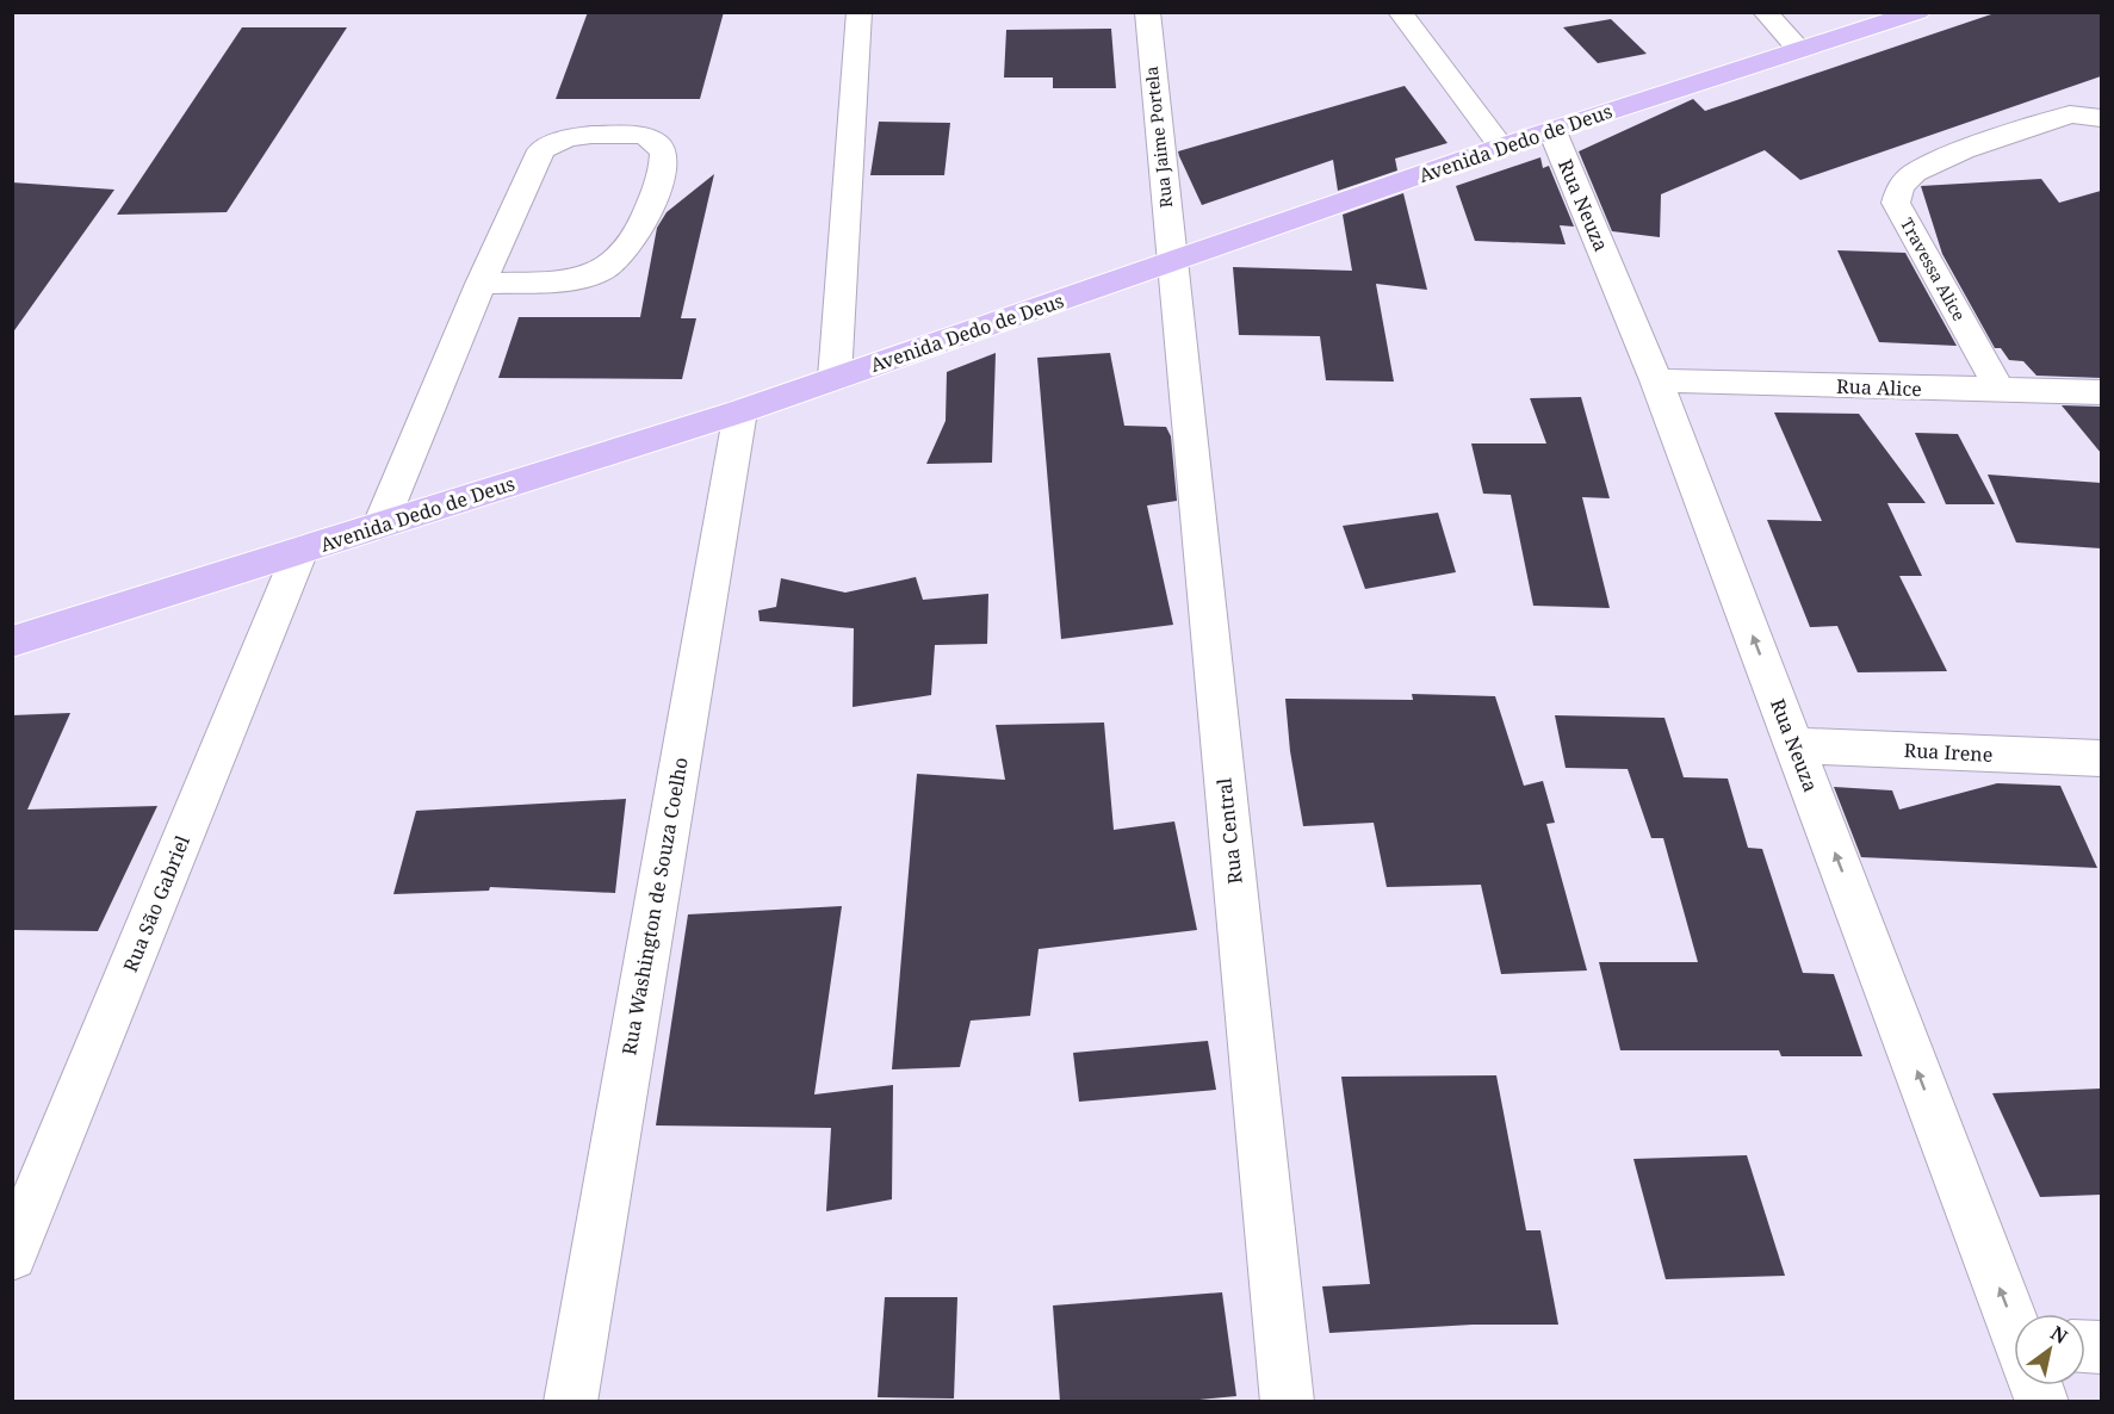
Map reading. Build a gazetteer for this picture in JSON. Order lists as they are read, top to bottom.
{
  "streets": {
    "main road": ["Avenida Dedo de Deus"],
    "street": [
      "Rua Jaime Portela",
      "Rua Neuza",
      "Travessa Alice",
      "Rua Alice",
      "Rua Irene",
      "Rua Central",
      "Rua São Gabriel",
      "Rua Washington de Souza Coelho"
    ]
  },
  "crossings": [
    ["Rua Jaime Portela", "Avenida Dedo de Deus"],
    ["Rua Jaime Portela", "Rua Central"],
    ["Avenida Dedo de Deus", "Rua Neuza"],
    ["Avenida Dedo de Deus", "Rua Central"],
    ["Avenida Dedo de Deus", "Rua São Gabriel"],
    ["Avenida Dedo de Deus", "Rua Washington de Souza Coelho"],
    ["Rua Neuza", "Rua Alice"],
    ["Rua Neuza", "Rua Irene"],
    ["Travessa Alice", "Rua Alice"]
  ],
  "one_way": ["Rua Neuza"],
  "north": "top right"
}
